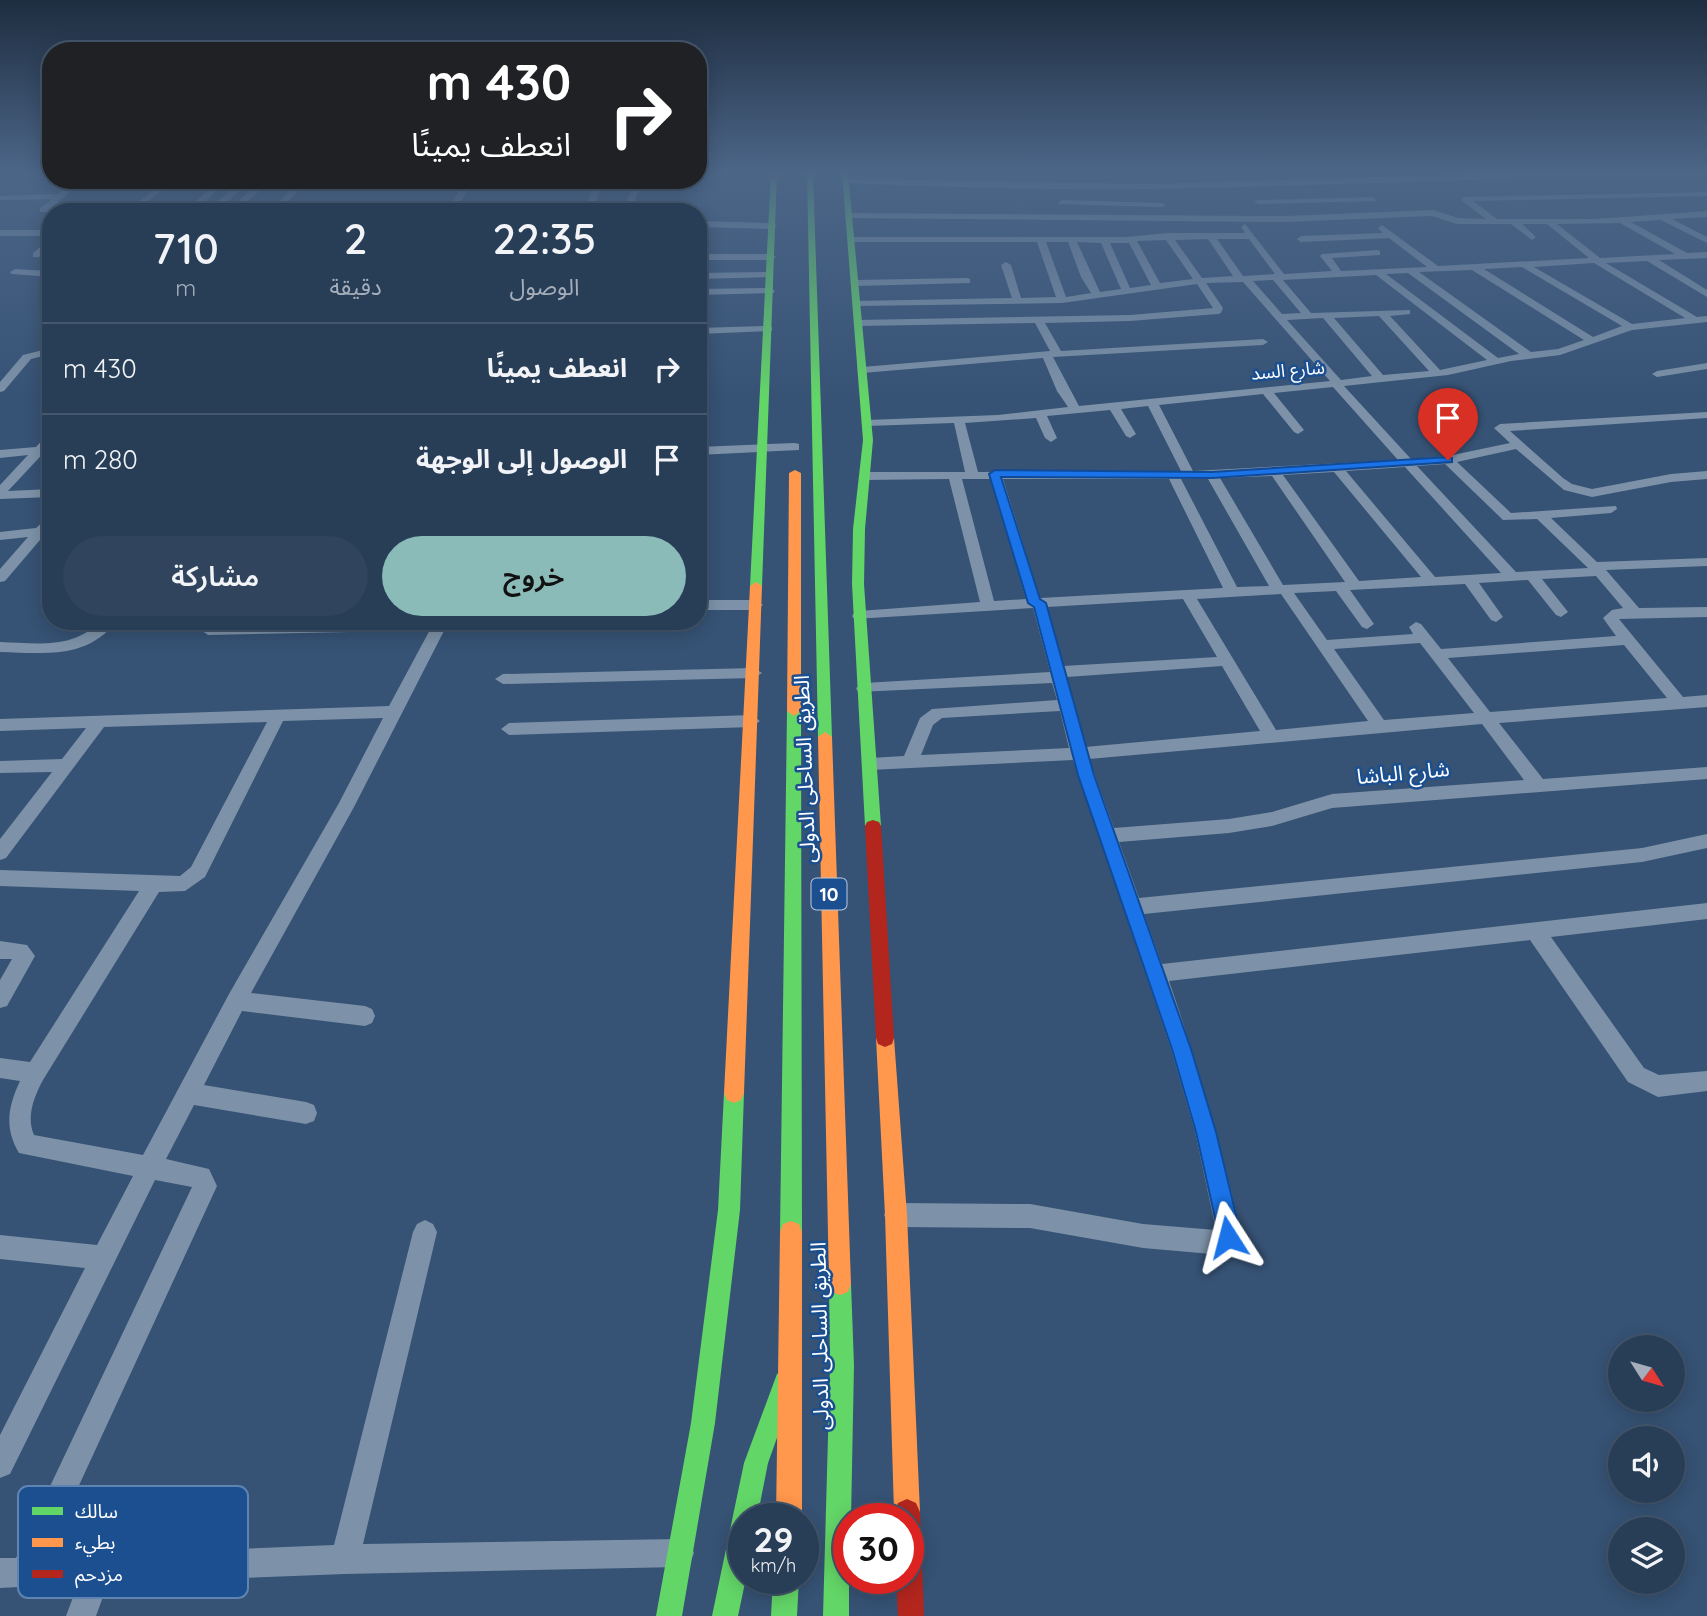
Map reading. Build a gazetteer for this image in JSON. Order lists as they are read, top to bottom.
{
  "streets": {
    "main road": ["الطريق الساحلى الدولى", "10"],
    "street": ["شارع السد", "شارع الباشا"]
  },
  "legend": ["سالك", "بطيء", "مزدحم"],
  "north": "bottom right",
  "page": {
    "turn": ["430 m", "انعطف يمينًا"],
    "eta": [
      "22:35",
      "الوصول",
      "2",
      "دقيقة",
      "710",
      "m"
    ],
    "list": [
      {
        "name": "انعطف يمينًا",
        "value": "430 m"
      },
      {
        "name": "الوصول إلى الوجهة",
        "value": "280 m"
      }
    ],
    "buttons": ["خروج", "مشاركة"],
    "speed": "29 km/h",
    "limit": "30"
  }
}
